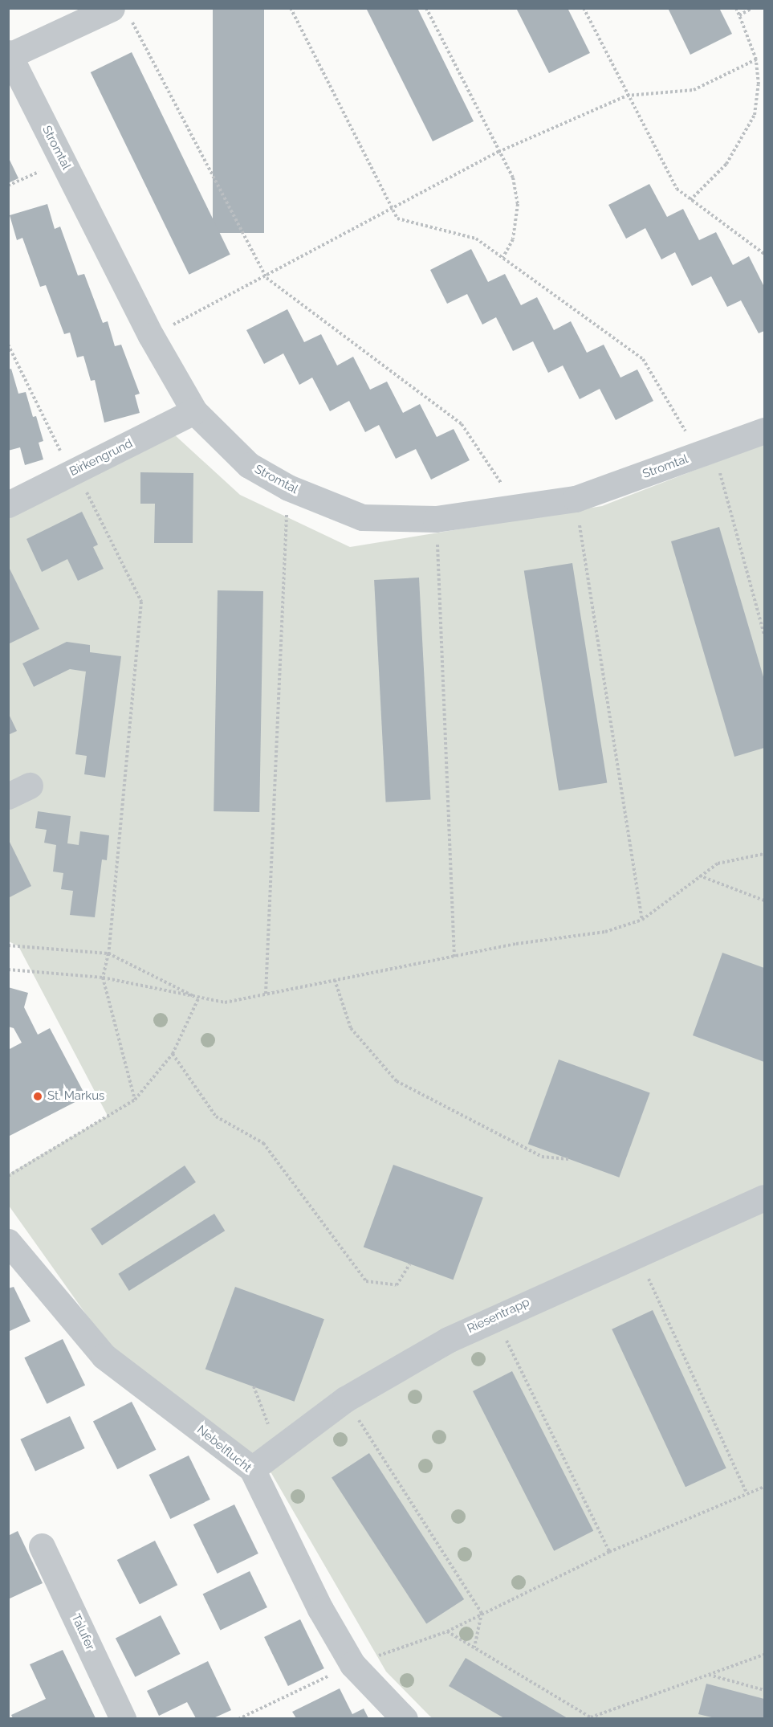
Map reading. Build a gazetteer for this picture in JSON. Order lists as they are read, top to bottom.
{
  "streets": {
    "street": [
      "Stromtal",
      "Birkengrund",
      "Riesentrapp",
      "Nebelflucht",
      "Talufer"
    ]
  },
  "crossings": [
    ["Stromtal", "Birkengrund"],
    ["Riesentrapp", "Nebelflucht"]
  ],
  "places": ["St. Markus"]
}
